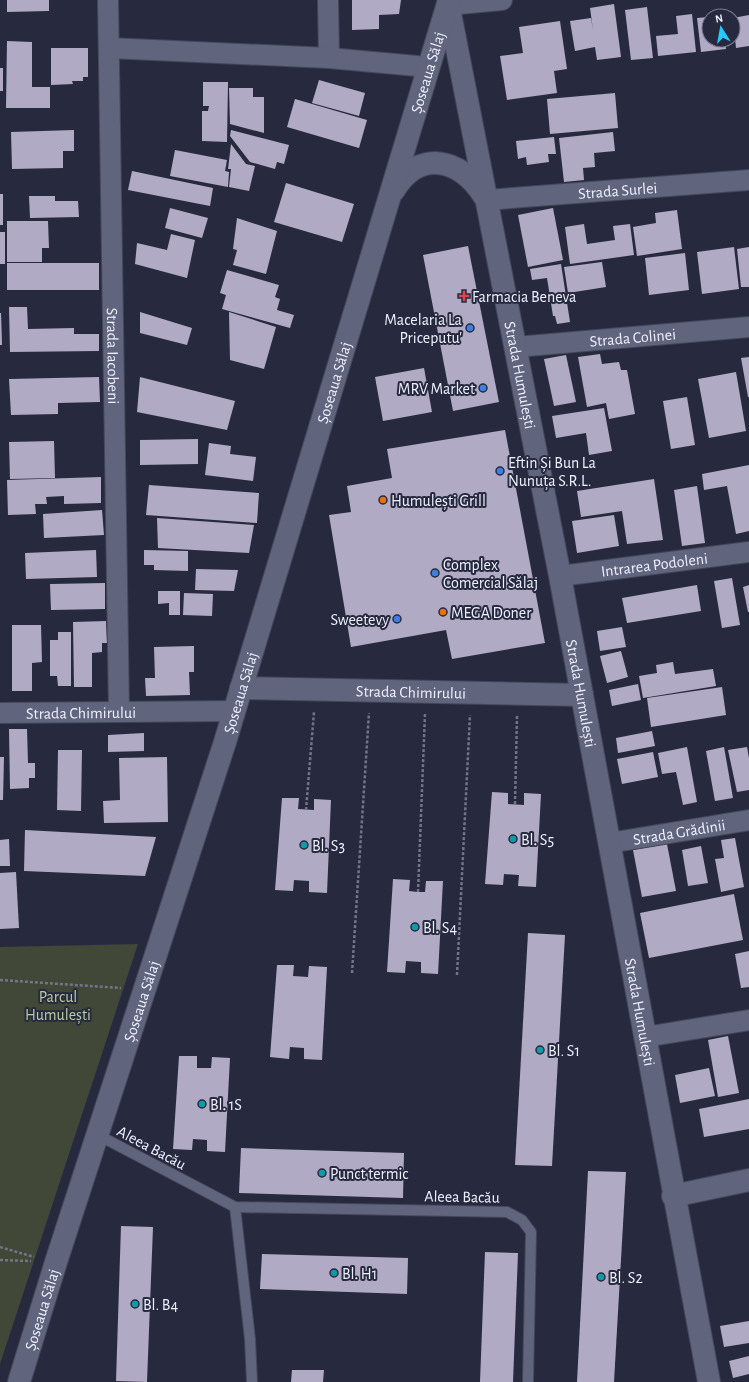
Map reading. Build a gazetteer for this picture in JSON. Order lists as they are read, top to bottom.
{
  "streets": {
    "street": [
      "Șoseaua Sălaj",
      "Strada Surlei",
      "Strada Colinei",
      "Strada Iacobeni",
      "Strada Humulești",
      "Intrarea Podoleni",
      "Strada Chimirului",
      "Strada Grădinii"
    ],
    "lane": ["Aleea Bacău"]
  },
  "crossings": [
    ["Șoseaua Sălaj", "Strada Humulești"],
    ["Șoseaua Sălaj", "Strada Chimirului"],
    ["Șoseaua Sălaj", "Aleea Bacău"],
    ["Strada Surlei", "Strada Humulești"],
    ["Strada Colinei", "Strada Humulești"],
    ["Strada Iacobeni", "Strada Chimirului"],
    ["Strada Humulești", "Intrarea Podoleni"],
    ["Strada Humulești", "Strada Chimirului"],
    ["Strada Humulești", "Strada Grădinii"]
  ],
  "parks": ["Parcul Humulești"],
  "places": {
    "health": ["Farmacia Beneva"],
    "other": [
      "Macelaria La Priceputu'",
      "MRV Market",
      "Eftin Și Bun La Nunuța S.R.L.",
      "Humulești Grill",
      "Complex Comercial Sălaj",
      "MEGA Doner",
      "Sweetevy",
      "Bl. S5",
      "Bl. S3",
      "Bl. S4",
      "Bl. S1",
      "Bl. 1S",
      "Punct termic",
      "Bl. H1",
      "Bl. S2",
      "Bl. B4"
    ]
  },
  "north": "top"
}
